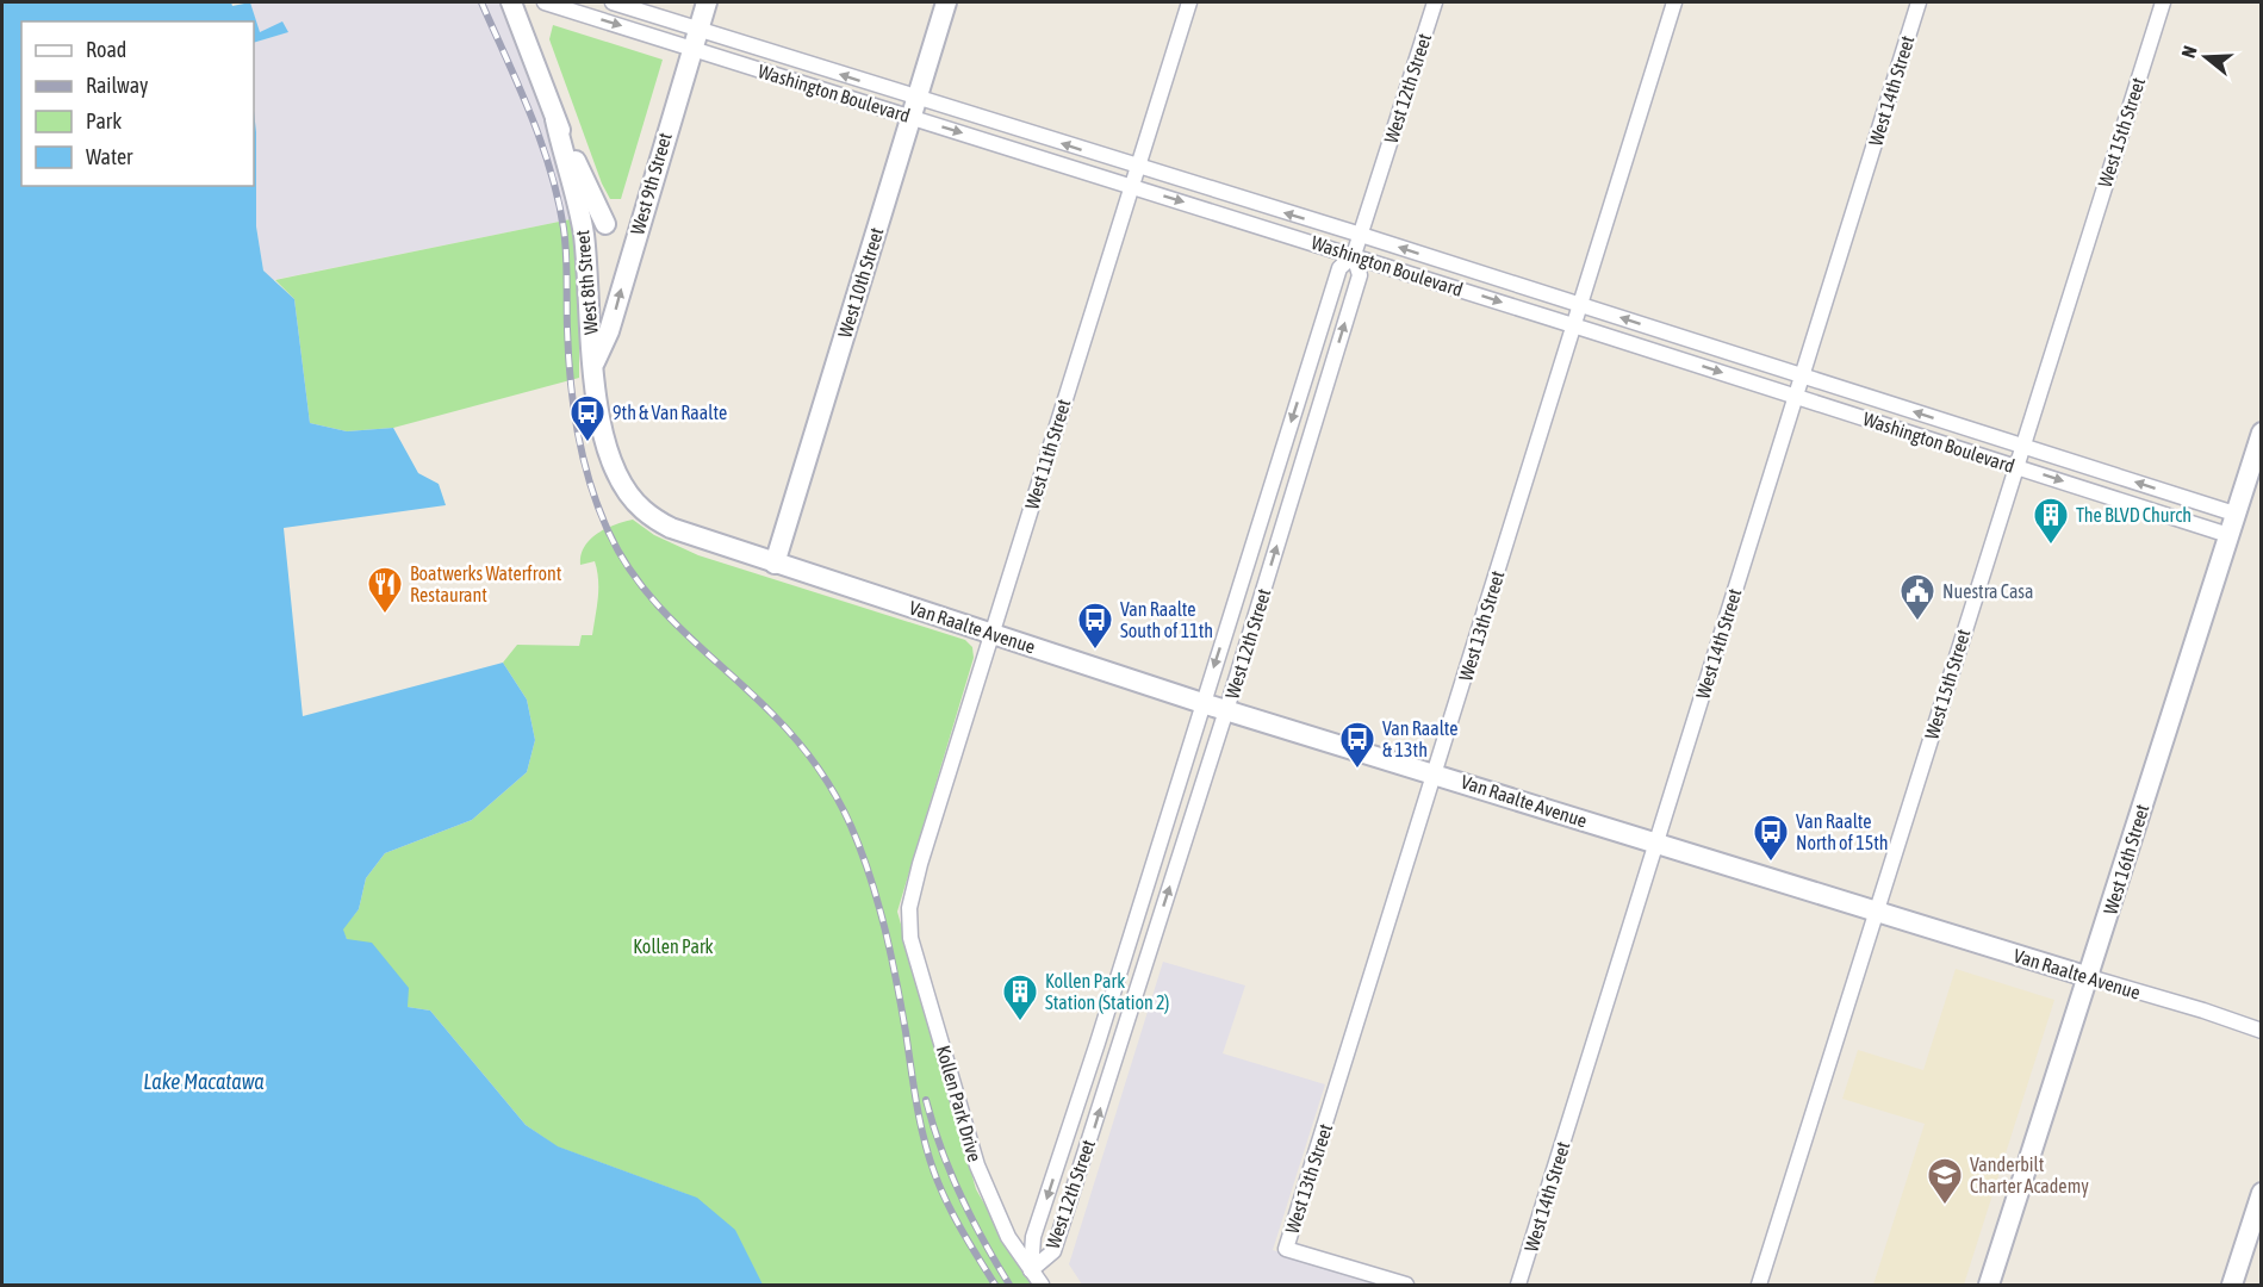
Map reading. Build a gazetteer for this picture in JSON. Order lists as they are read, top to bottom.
{
  "streets": {
    "street": [
      "West 12th Street",
      "West 14th Street",
      "Washington Boulevard",
      "West 15th Street",
      "West 9th Street",
      "West 8th Street",
      "West 10th Street",
      "West 11th Street",
      "West 13th Street",
      "Van Raalte Avenue",
      "West 16th Street",
      "Kollen Park Drive"
    ]
  },
  "crossings": [
    ["West 12th Street", "Washington Boulevard"],
    ["West 12th Street", "Van Raalte Avenue"],
    ["West 12th Street", "Kollen Park Drive"],
    ["West 14th Street", "Washington Boulevard"],
    ["West 14th Street", "Van Raalte Avenue"],
    ["Washington Boulevard", "West 15th Street"],
    ["Washington Boulevard", "West 9th Street"],
    ["Washington Boulevard", "West 10th Street"],
    ["Washington Boulevard", "West 11th Street"],
    ["Washington Boulevard", "West 13th Street"],
    ["Washington Boulevard", "West 16th Street"],
    ["West 15th Street", "Van Raalte Avenue"],
    ["West 9th Street", "West 8th Street"],
    ["West 9th Street", "Van Raalte Avenue"],
    ["West 8th Street", "Van Raalte Avenue"],
    ["West 10th Street", "Van Raalte Avenue"],
    ["West 11th Street", "Van Raalte Avenue"],
    ["West 11th Street", "Kollen Park Drive"],
    ["West 13th Street", "Van Raalte Avenue"],
    ["Van Raalte Avenue", "West 16th Street"]
  ],
  "one_way": ["West 9th Street"],
  "water": ["Lake Macatawa"],
  "parks": ["Kollen Park"],
  "places": {
    "bus stop": [
      "9th & Van Raalte",
      "Van Raalte South of 11th",
      "Van Raalte & 13th",
      "Van Raalte North of 15th"
    ],
    "building": ["The BLVD Church", "Kollen Park Station (Station 2)"],
    "restaurant": ["Boatwerks Waterfront Restaurant"],
    "public building": ["Nuestra Casa"],
    "school or university": ["Vanderbilt Charter Academy"]
  },
  "legend": [
    "Road",
    "Railway",
    "Park",
    "Water"
  ],
  "north": "left"
}
